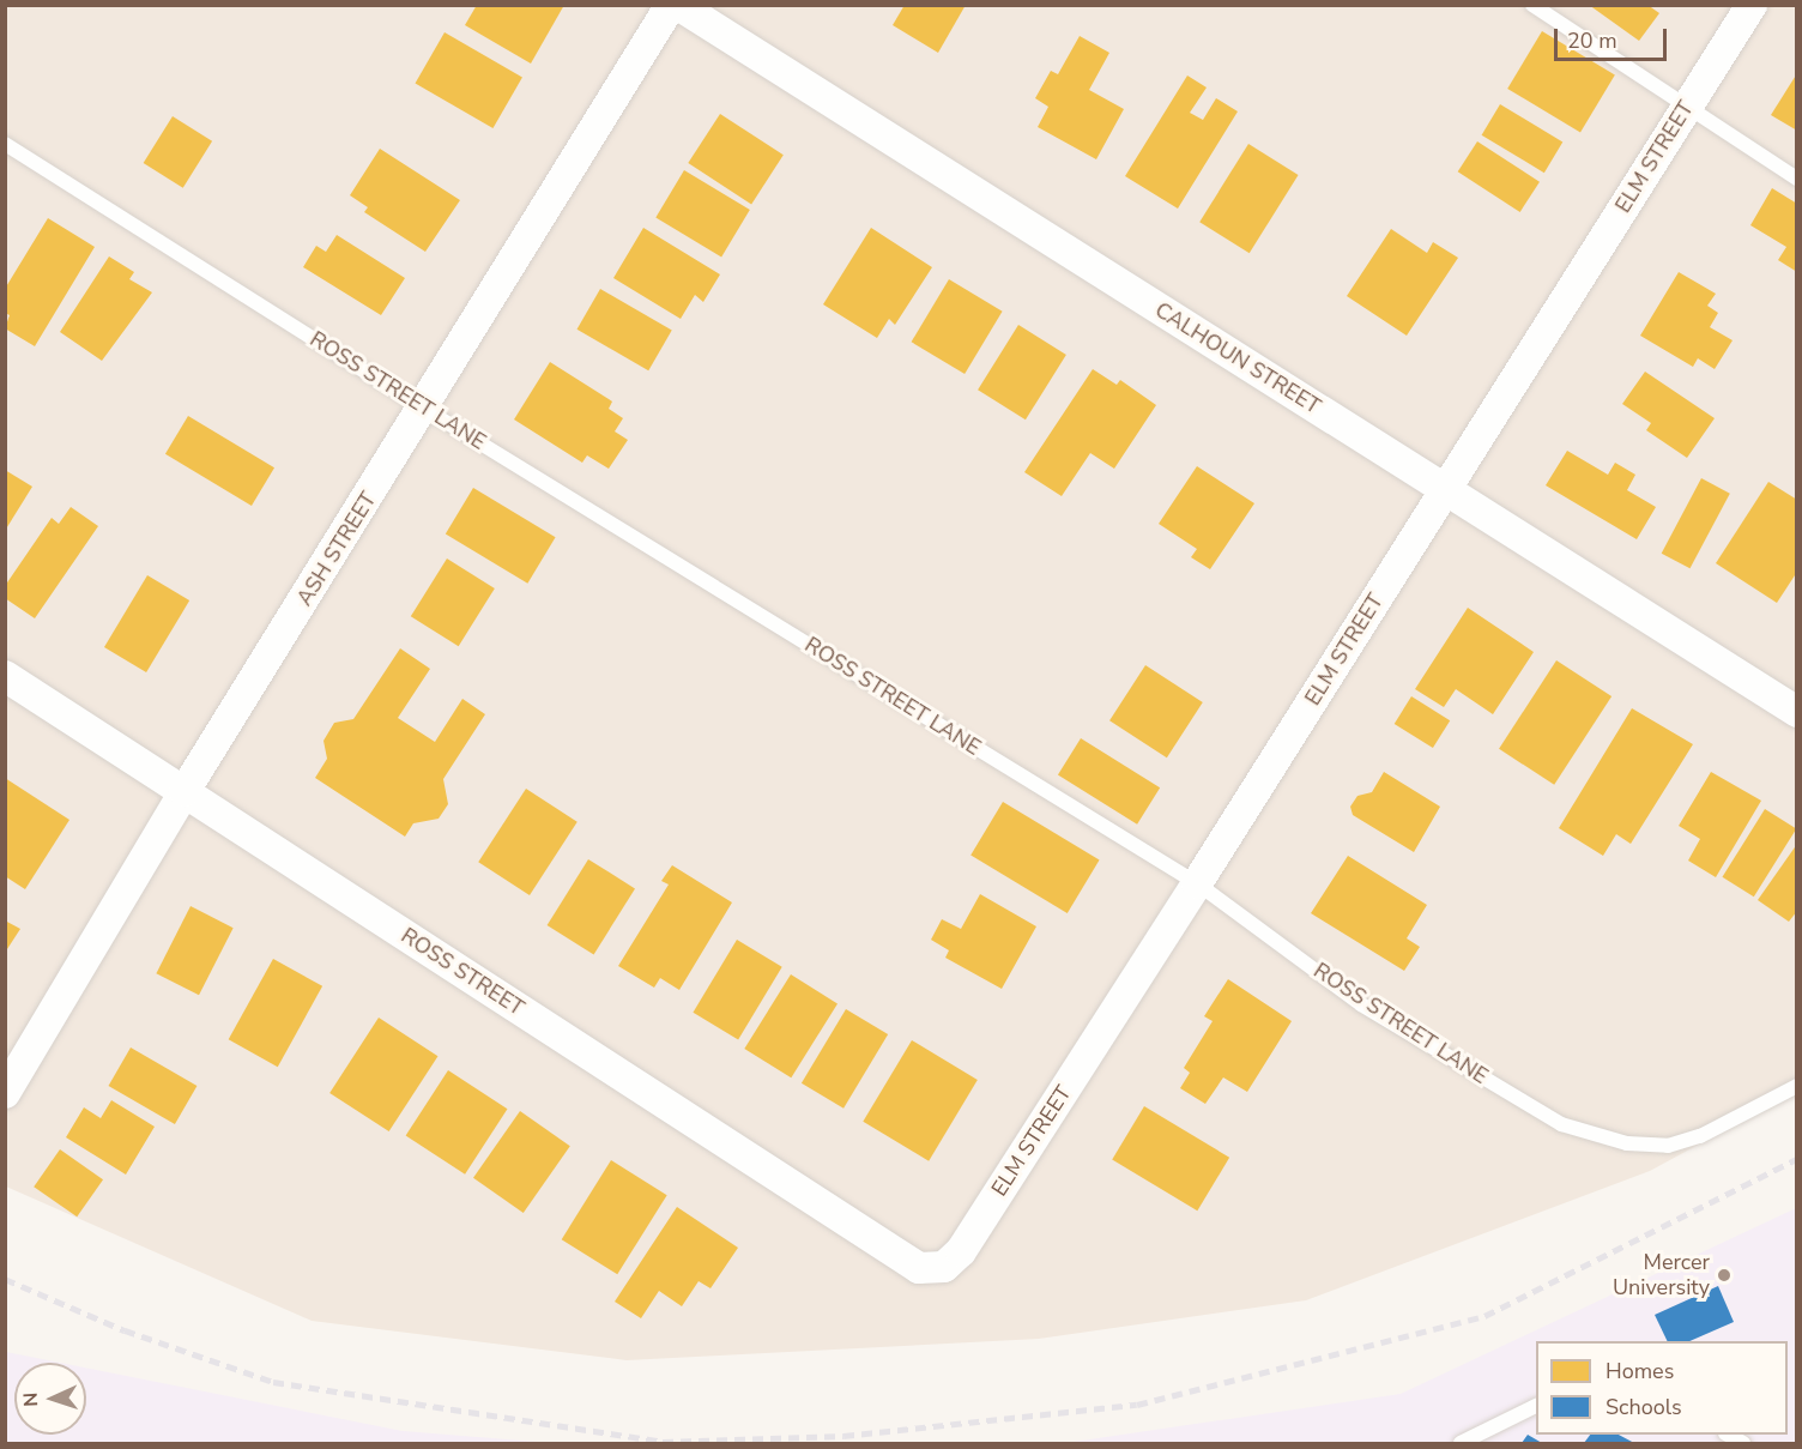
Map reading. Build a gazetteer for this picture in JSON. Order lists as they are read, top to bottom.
{
  "streets": {
    "street": [
      "ELM STREET",
      "CALHOUN STREET",
      "ASH STREET",
      "ROSS STREET"
    ],
    "lane": ["ROSS STREET LANE"]
  },
  "crossings": [
    ["ELM STREET", "CALHOUN STREET"],
    ["ELM STREET", "ROSS STREET LANE"],
    ["ELM STREET", "ROSS STREET"],
    ["ROSS STREET LANE", "ASH STREET"],
    ["ASH STREET", "ROSS STREET"]
  ],
  "places": ["Mercer University"],
  "legend": ["Homes", "Schools"],
  "scale_bar": "20 m",
  "north": "left"
}
